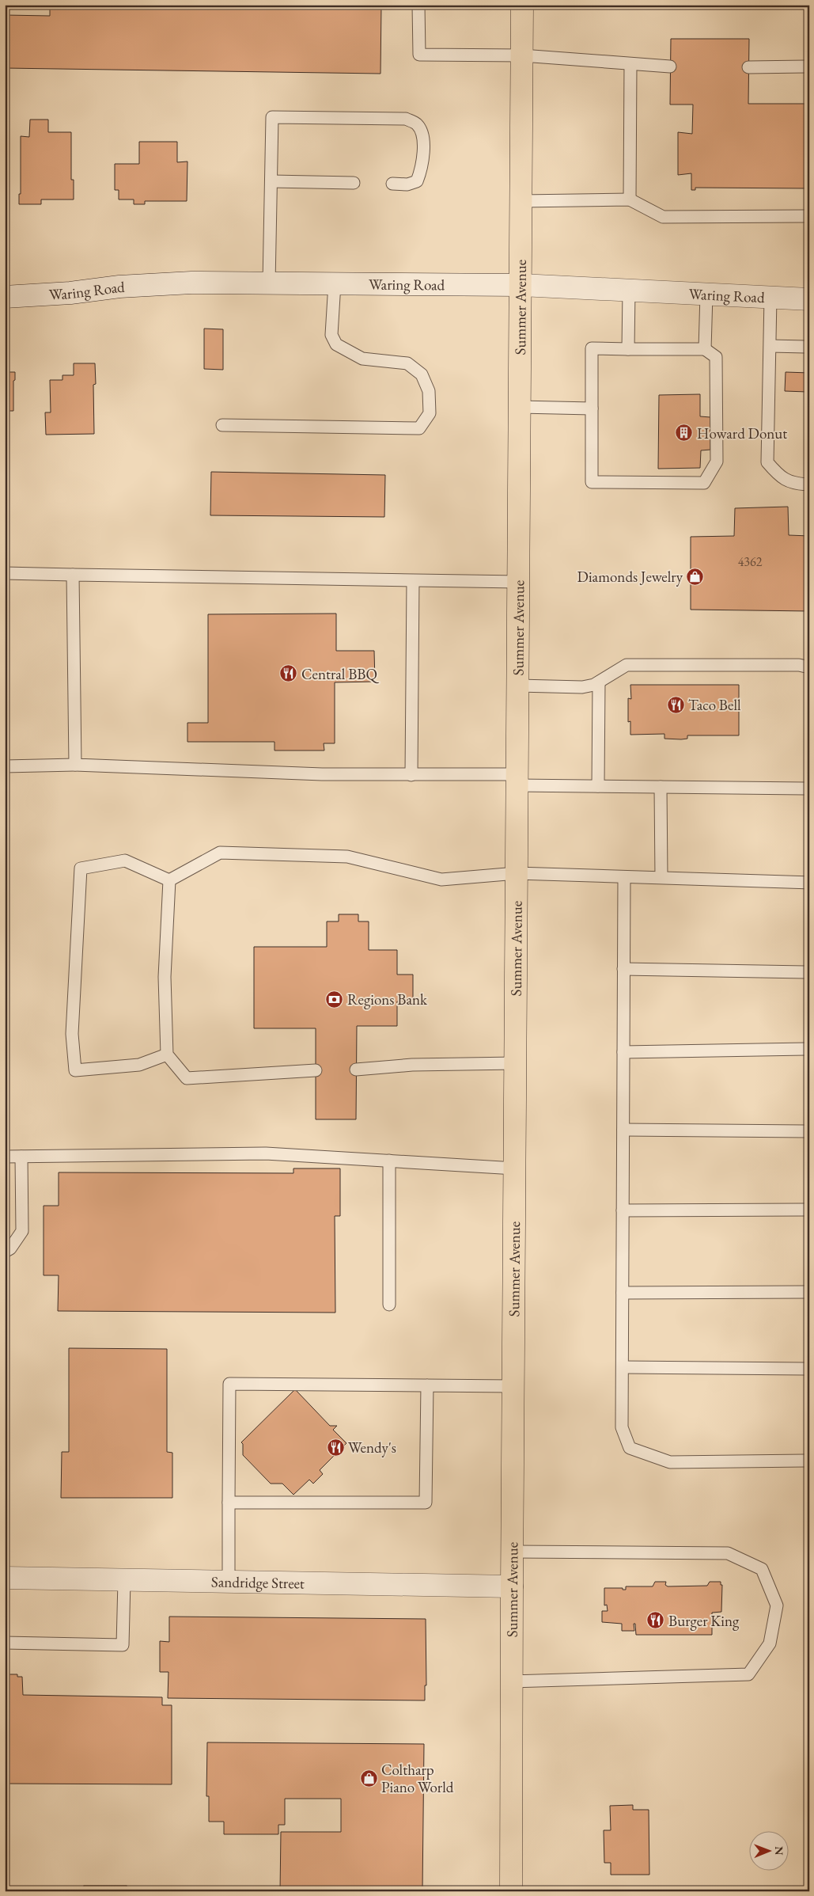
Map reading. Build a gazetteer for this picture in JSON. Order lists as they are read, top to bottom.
{
  "streets": {
    "main road": ["Summer Avenue"],
    "street": ["Waring Road", "Sandridge Street"]
  },
  "crossings": [
    ["Waring Road", "Summer Avenue"],
    ["Summer Avenue", "Sandridge Street"]
  ],
  "places": {
    "building": ["Howard Donut"],
    "shop": ["Diamonds Jewelry", "Coltharp Piano World"],
    "restaurant": [
      "Central BBQ",
      "Taco Bell",
      "Wendy's",
      "Burger King"
    ],
    "bank": ["Regions Bank"]
  },
  "house_numbers": ["4362"],
  "north": "right"
}
